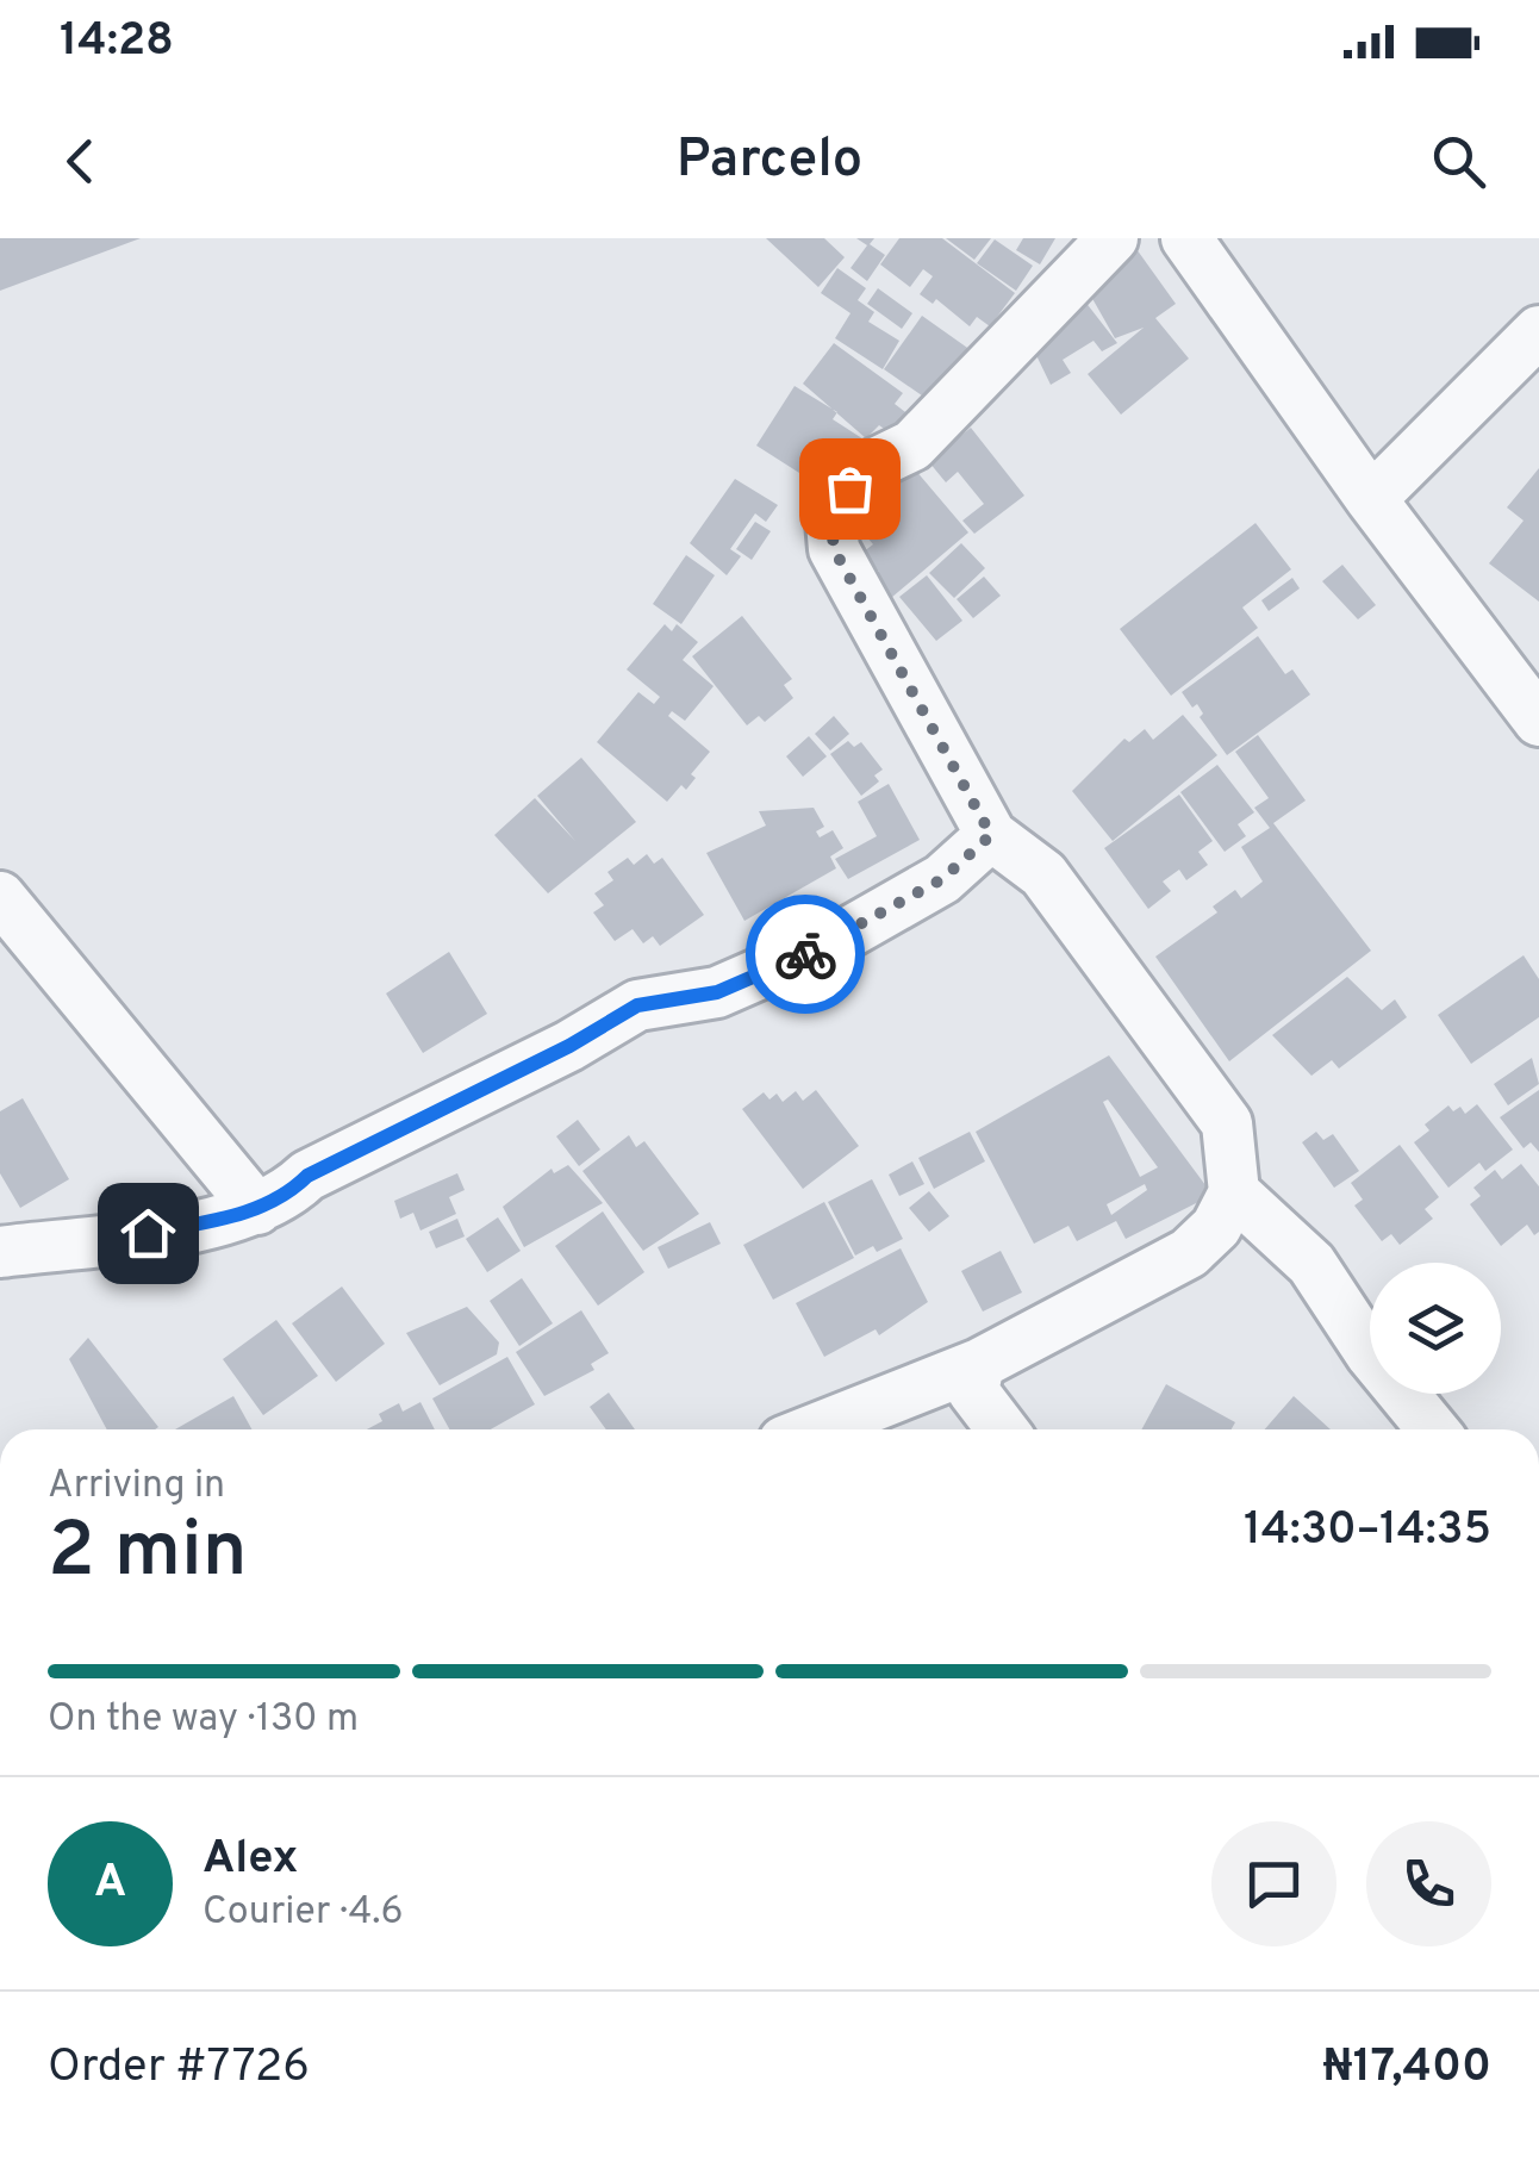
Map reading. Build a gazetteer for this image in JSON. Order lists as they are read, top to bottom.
{
  "page": {
    "status": "14:28",
    "header": "Parcelo",
    "heading": ["2 min", "Arriving in", "14:30–14:35"],
    "panel": [
      "Alex",
      "Courier · 4.6",
      "Order #7726",
      "₦17,400"
    ],
    "bar": "On the way · 130 m",
    "round": "A"
  }
}
